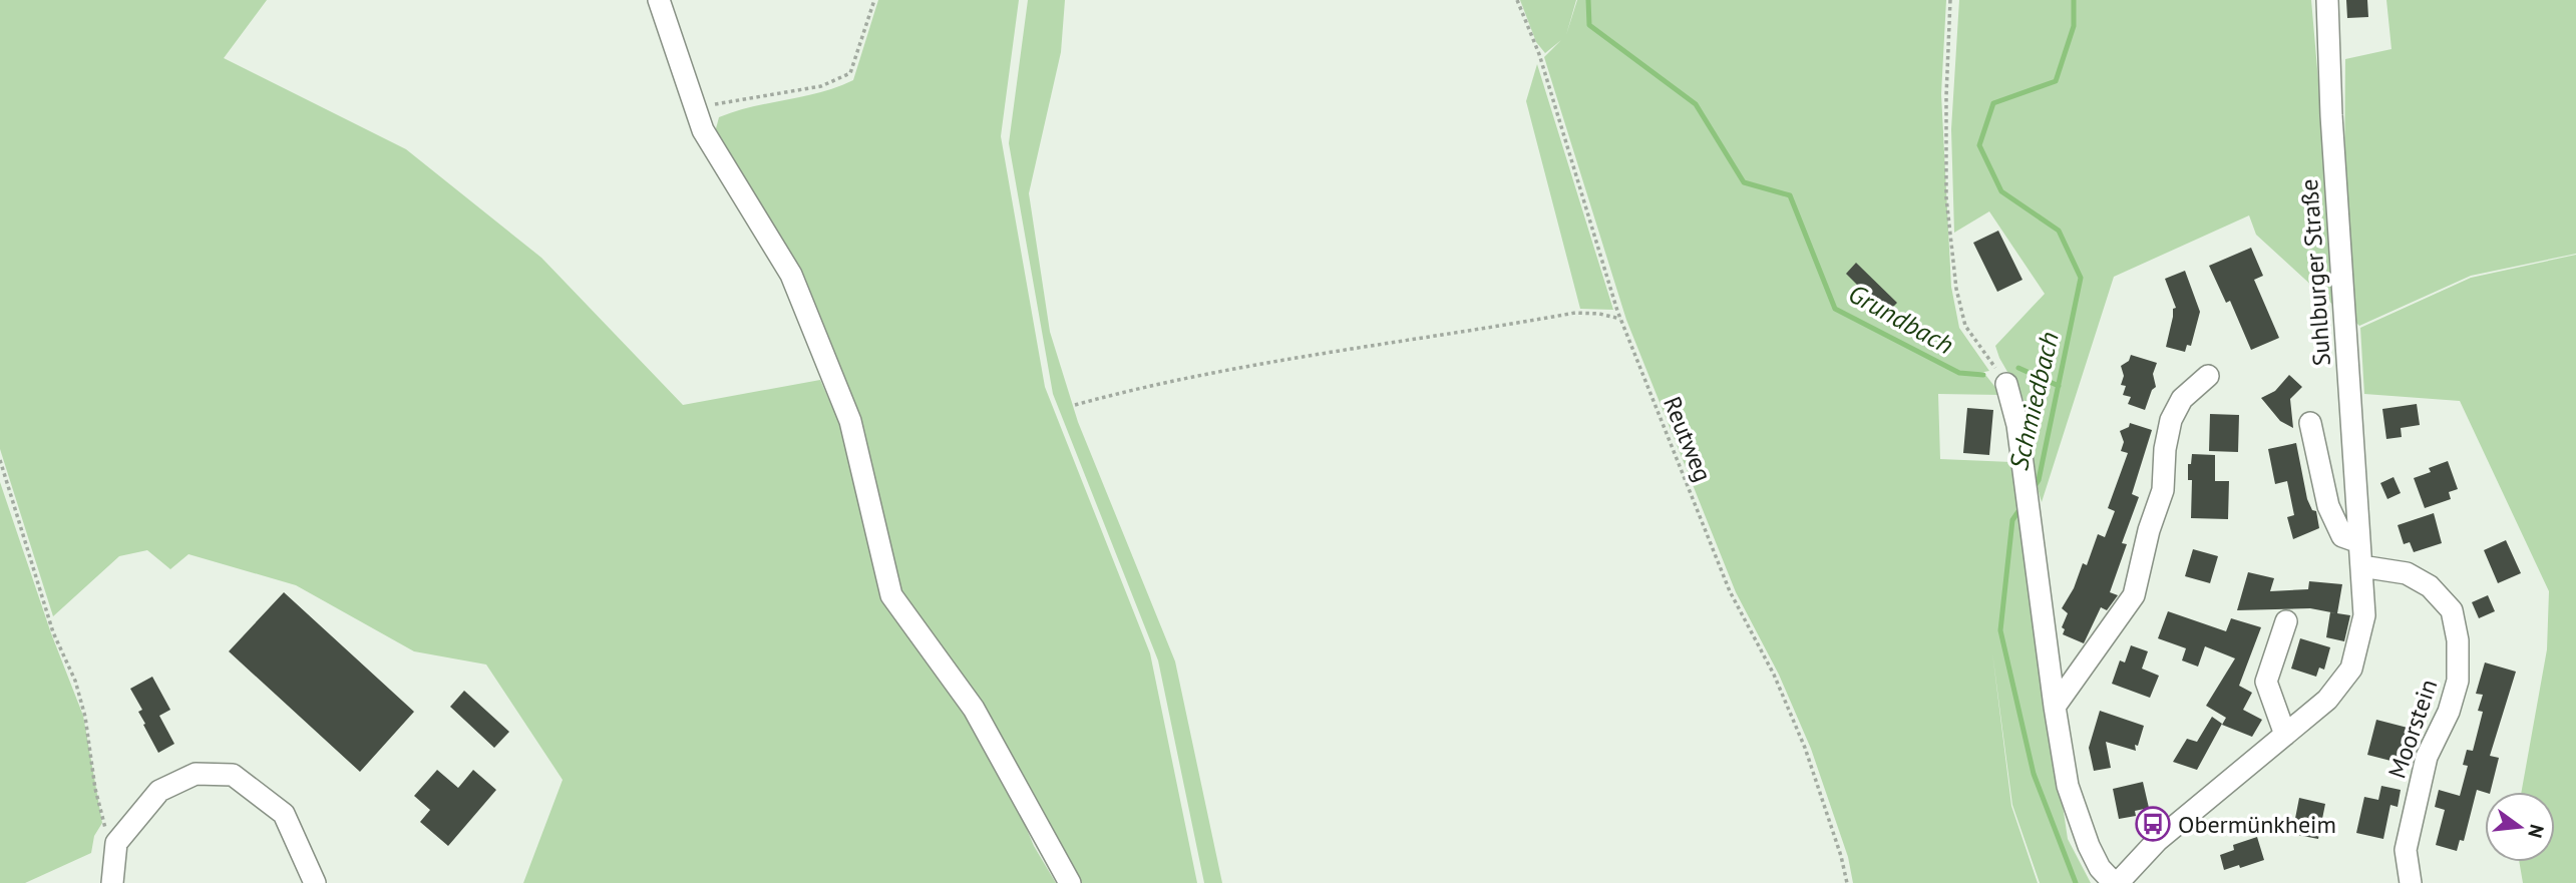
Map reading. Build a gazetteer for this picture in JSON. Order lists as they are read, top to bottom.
{
  "streets": {
    "street": ["Suhlburger Straße", "Moorstein"],
    "path": ["Reutweg"]
  },
  "crossings": [
    ["Suhlburger Straße", "Moorstein"]
  ],
  "water": ["Grundbach", "Schmiedbach"],
  "places": {
    "bus stop": ["Obermünkheim"]
  },
  "north": "right"
}
